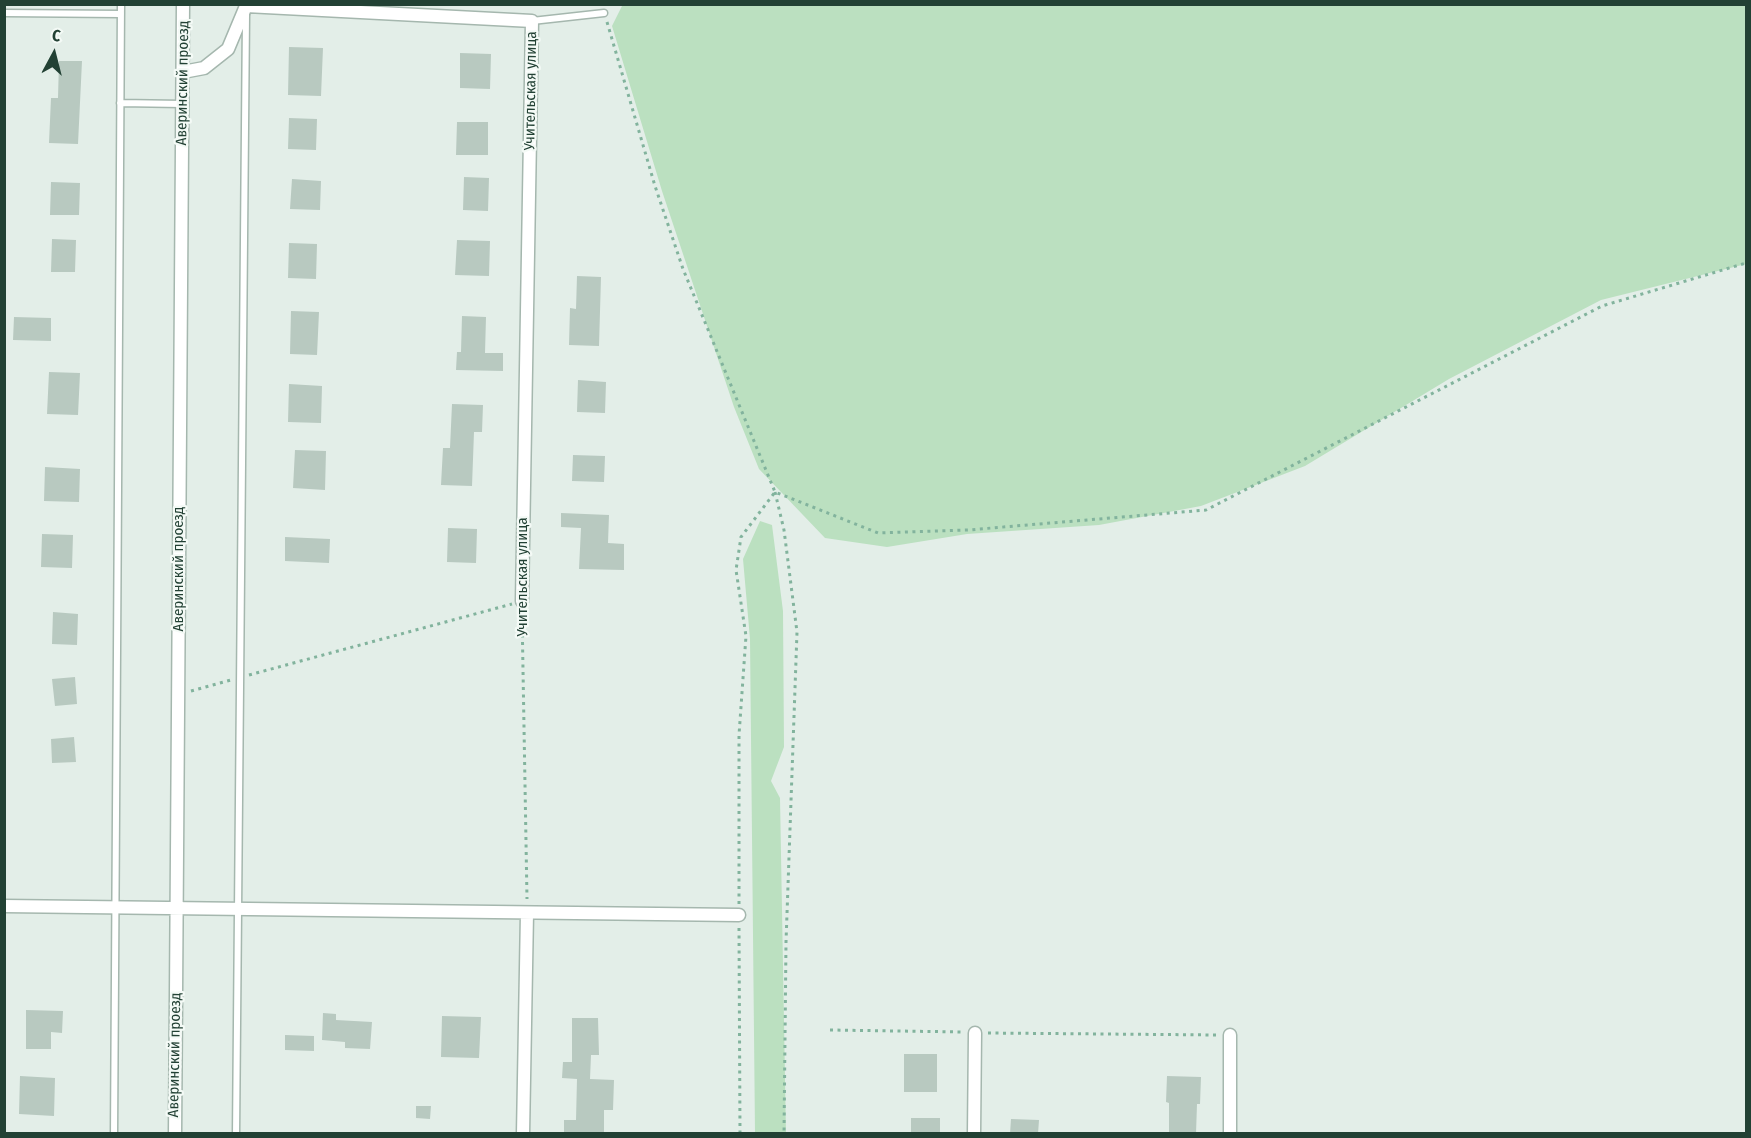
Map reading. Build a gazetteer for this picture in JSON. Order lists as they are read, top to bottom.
{
  "streets": {
    "street": ["Аверинский проезд", "Учительская улица"]
  },
  "north": "top"
}
